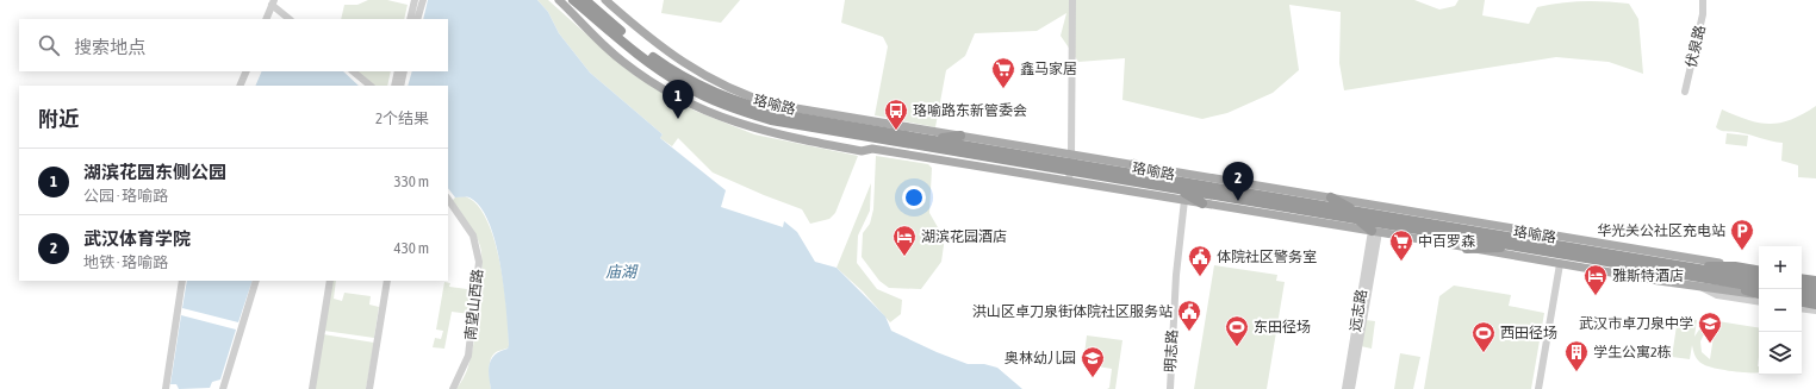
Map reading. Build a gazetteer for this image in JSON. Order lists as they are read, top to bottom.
{
  "streets": {
    "highway": ["珞喻路"],
    "street": [
      "伏泉路",
      "南望山西路",
      "远志路",
      "明志路"
    ]
  },
  "water": ["庙湖"],
  "places": {
    "supermarket": ["鑫马家居", "中百罗森"],
    "bus stop": ["珞喻路东新管委会"],
    "parking": ["华光关公社区充电站"],
    "hotel": ["湖滨花园酒店", "雅斯特酒店"],
    "public building": ["体院社区警务室", "洪山区卓刀泉街体院社区服务站"],
    "school or university": ["武汉市卓刀泉中学", "奥林幼儿园"],
    "sports": ["东田径场", "西田径场"],
    "building": ["学生公寓2栋"]
  },
  "page": {
    "search": "搜索地点",
    "pins": ["1", "2"],
    "heading": ["附近", "2个结果"],
    "list": [
      {
        "mark": "1",
        "name": "湖滨花园东侧公园",
        "note": "公园 · 珞喻路",
        "value": "330 m"
      },
      {
        "mark": "2",
        "name": "武汉体育学院",
        "note": "地铁 · 珞喻路",
        "value": "430 m"
      }
    ],
    "map_buttons": ["+", "−"]
  }
}
